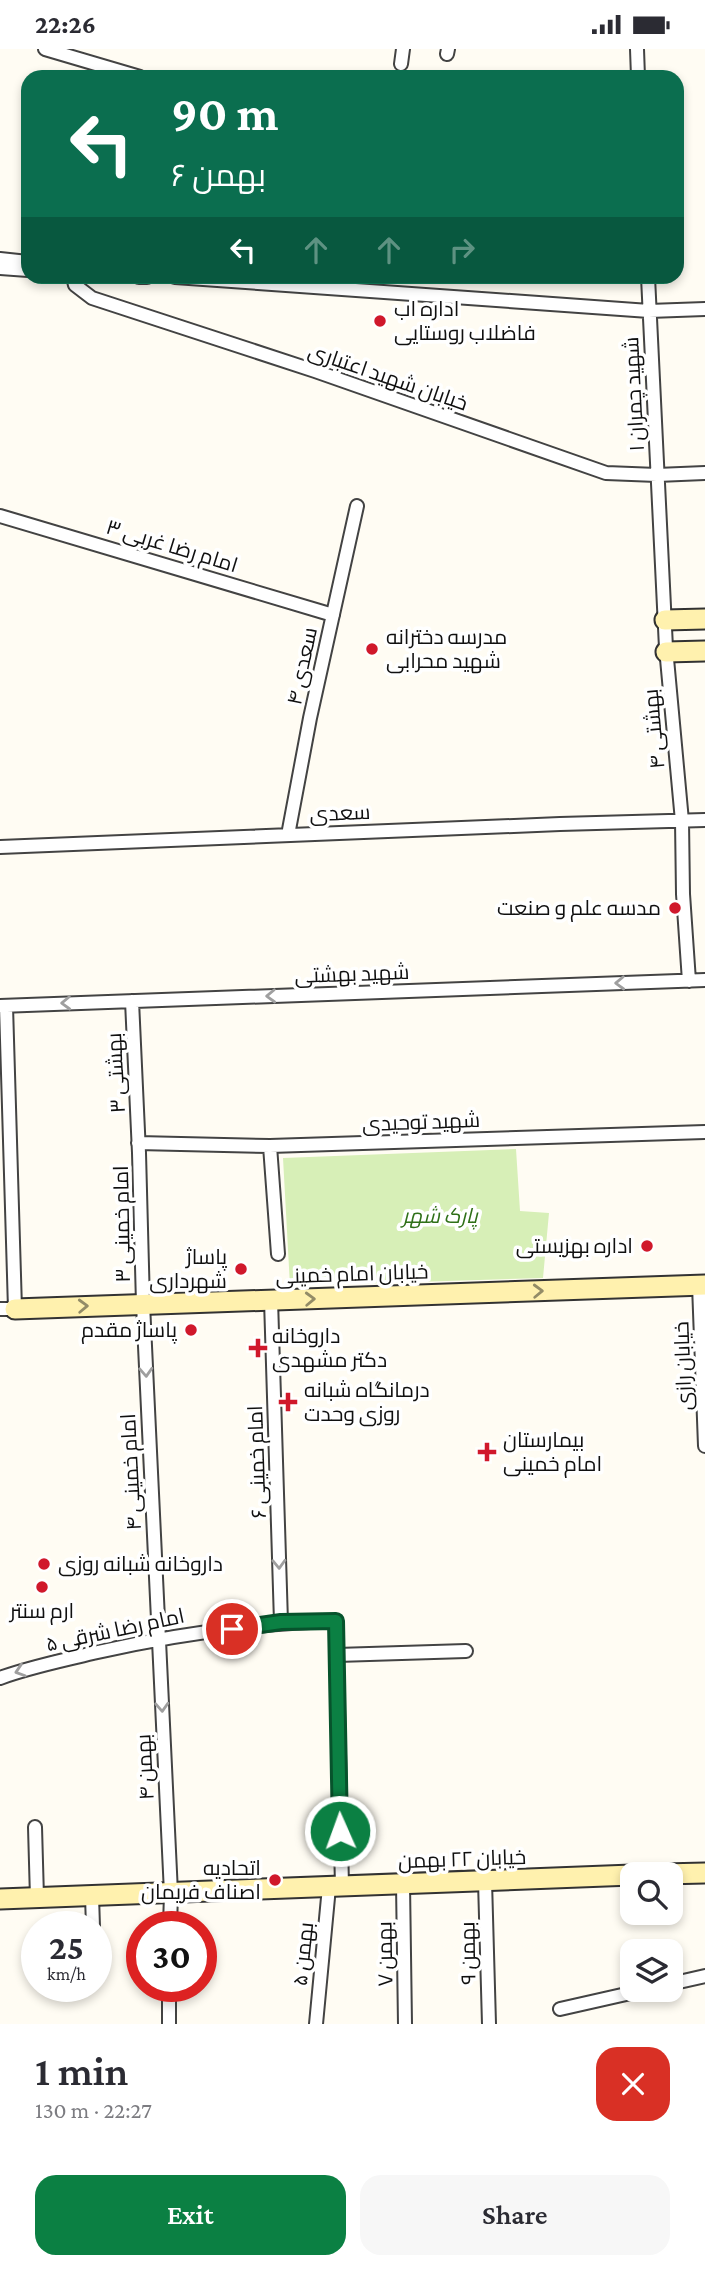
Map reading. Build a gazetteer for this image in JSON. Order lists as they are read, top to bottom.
{
  "streets": {
    "street": [
      "خیابان شهید اعتباری",
      "شهید چمران ۱",
      "امام رضا غربی ۳",
      "سعدی ۴",
      "بهشتی ۴",
      "سعدی",
      "شهید بهشتی",
      "بهشتی ۳",
      "شهید توحیدی",
      "امام خمینی ۳",
      "خیابان امام خمینی",
      "خیابان رازی",
      "امام خمینی ۶",
      "امام خمینی ۴",
      "امام رضا شرقی ۵",
      "بهمن ۴",
      "خیابان ۲۲ بهمن",
      "بهمن ۹",
      "بهمن ۵",
      "بهمن ۷"
    ]
  },
  "crossings": [
    ["خیابان شهید اعتباری", "شهید چمران ۱"],
    ["خیابان شهید اعتباری", "بهشتی ۴"],
    ["شهید چمران ۱", "بهشتی ۴"],
    ["امام رضا غربی ۳", "سعدی ۴"],
    ["سعدی ۴", "سعدی"],
    ["بهشتی ۴", "سعدی"],
    ["بهشتی ۴", "شهید بهشتی"],
    ["شهید بهشتی", "بهشتی ۳"],
    ["بهشتی ۳", "شهید توحیدی"],
    ["بهشتی ۳", "امام خمینی ۳"],
    ["شهید توحیدی", "امام خمینی ۳"],
    ["امام خمینی ۳", "خیابان امام خمینی"],
    ["امام خمینی ۳", "امام خمینی ۴"],
    ["خیابان امام خمینی", "خیابان رازی"],
    ["خیابان امام خمینی", "امام خمینی ۶"],
    ["خیابان امام خمینی", "امام خمینی ۴"],
    ["امام خمینی ۶", "امام رضا شرقی ۵"],
    ["امام خمینی ۴", "امام رضا شرقی ۵"],
    ["امام خمینی ۴", "بهمن ۴"],
    ["امام رضا شرقی ۵", "بهمن ۴"],
    ["امام رضا شرقی ۵", "بهمن ۵"],
    ["بهمن ۴", "خیابان ۲۲ بهمن"],
    ["خیابان ۲۲ بهمن", "بهمن ۹"],
    ["خیابان ۲۲ بهمن", "بهمن ۵"],
    ["خیابان ۲۲ بهمن", "بهمن ۷"]
  ],
  "one_way": [
    "شهید بهشتی",
    "خیابان امام خمینی",
    "امام خمینی ۶",
    "امام خمینی ۴",
    "امام رضا شرقی ۵",
    "بهمن ۴"
  ],
  "parks": ["پارک شهر"],
  "places": {
    "other": [
      "اداره اب فاضلاب روستایی",
      "مدرسه دخترانه شهید محرابی",
      "مدسه علم و صنعت",
      "اداره بهزیستی",
      "پاساژ شهرداری",
      "پاساژ مقدم",
      "داروخانه شبانه روزی",
      "ارم سنتر",
      "اتحادیه اصناف فریمان"
    ],
    "health": ["داروخانه دکتر مشهدی", "درمانگاه شبانه روزی وحدت", "بیمارستان امام خمینی"]
  },
  "page": {
    "status": "22:26",
    "turn": ["90 m", "بهمن ۶"],
    "speed": "25 km/h",
    "limit": "30",
    "heading": ["1 min", "130 m · 22:27"],
    "buttons": ["Exit", "Share"]
  }
}
